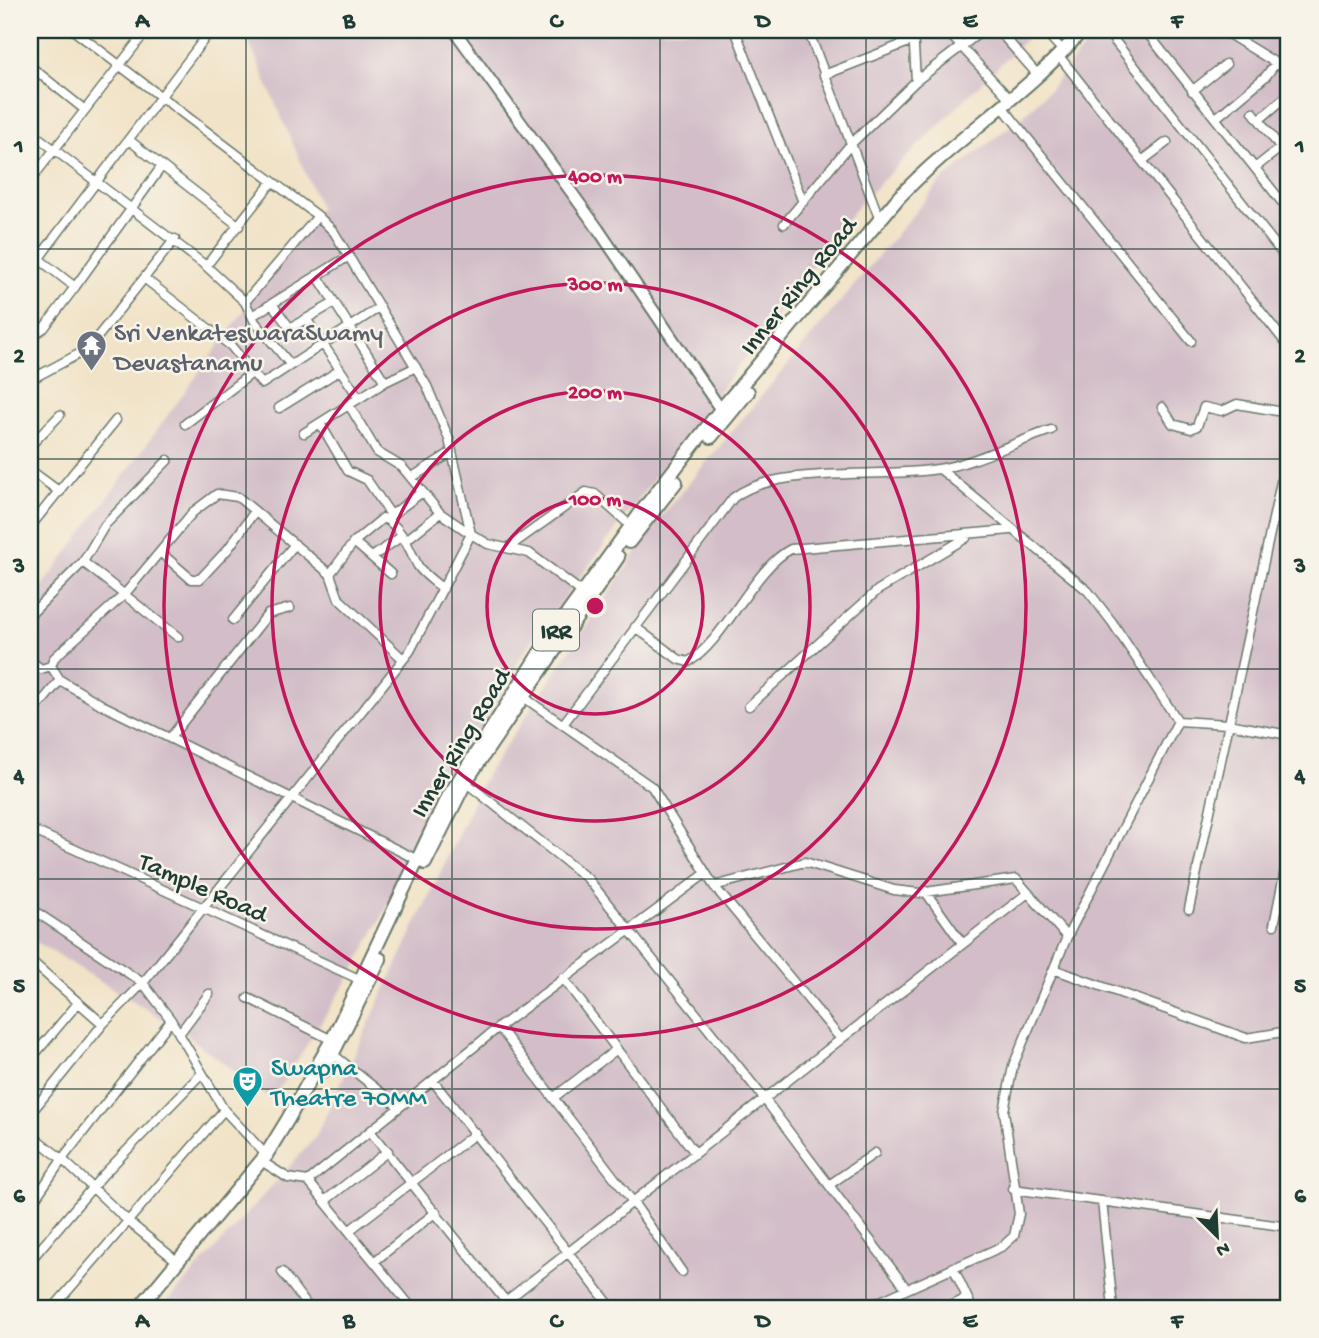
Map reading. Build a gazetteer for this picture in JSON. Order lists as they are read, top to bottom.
{
  "streets": {
    "main road": ["Inner Ring Road", "IRR"],
    "street": ["Tample Road"]
  },
  "crossings": [
    ["Inner Ring Road", "Tample Road"]
  ],
  "places": {
    "temple": ["Sri VenkateswaraSwamy Devastanamu"],
    "theatre": ["Swapna Theatre 70MM"]
  },
  "north": "bottom right",
  "grid": {
    "columns": [
      "A",
      "B",
      "C",
      "D",
      "E",
      "F"
    ],
    "rows": [
      "1",
      "2",
      "3",
      "4",
      "5",
      "6"
    ]
  },
  "rings": [
    "400 m",
    "300 m",
    "200 m",
    "100 m"
  ]
}
